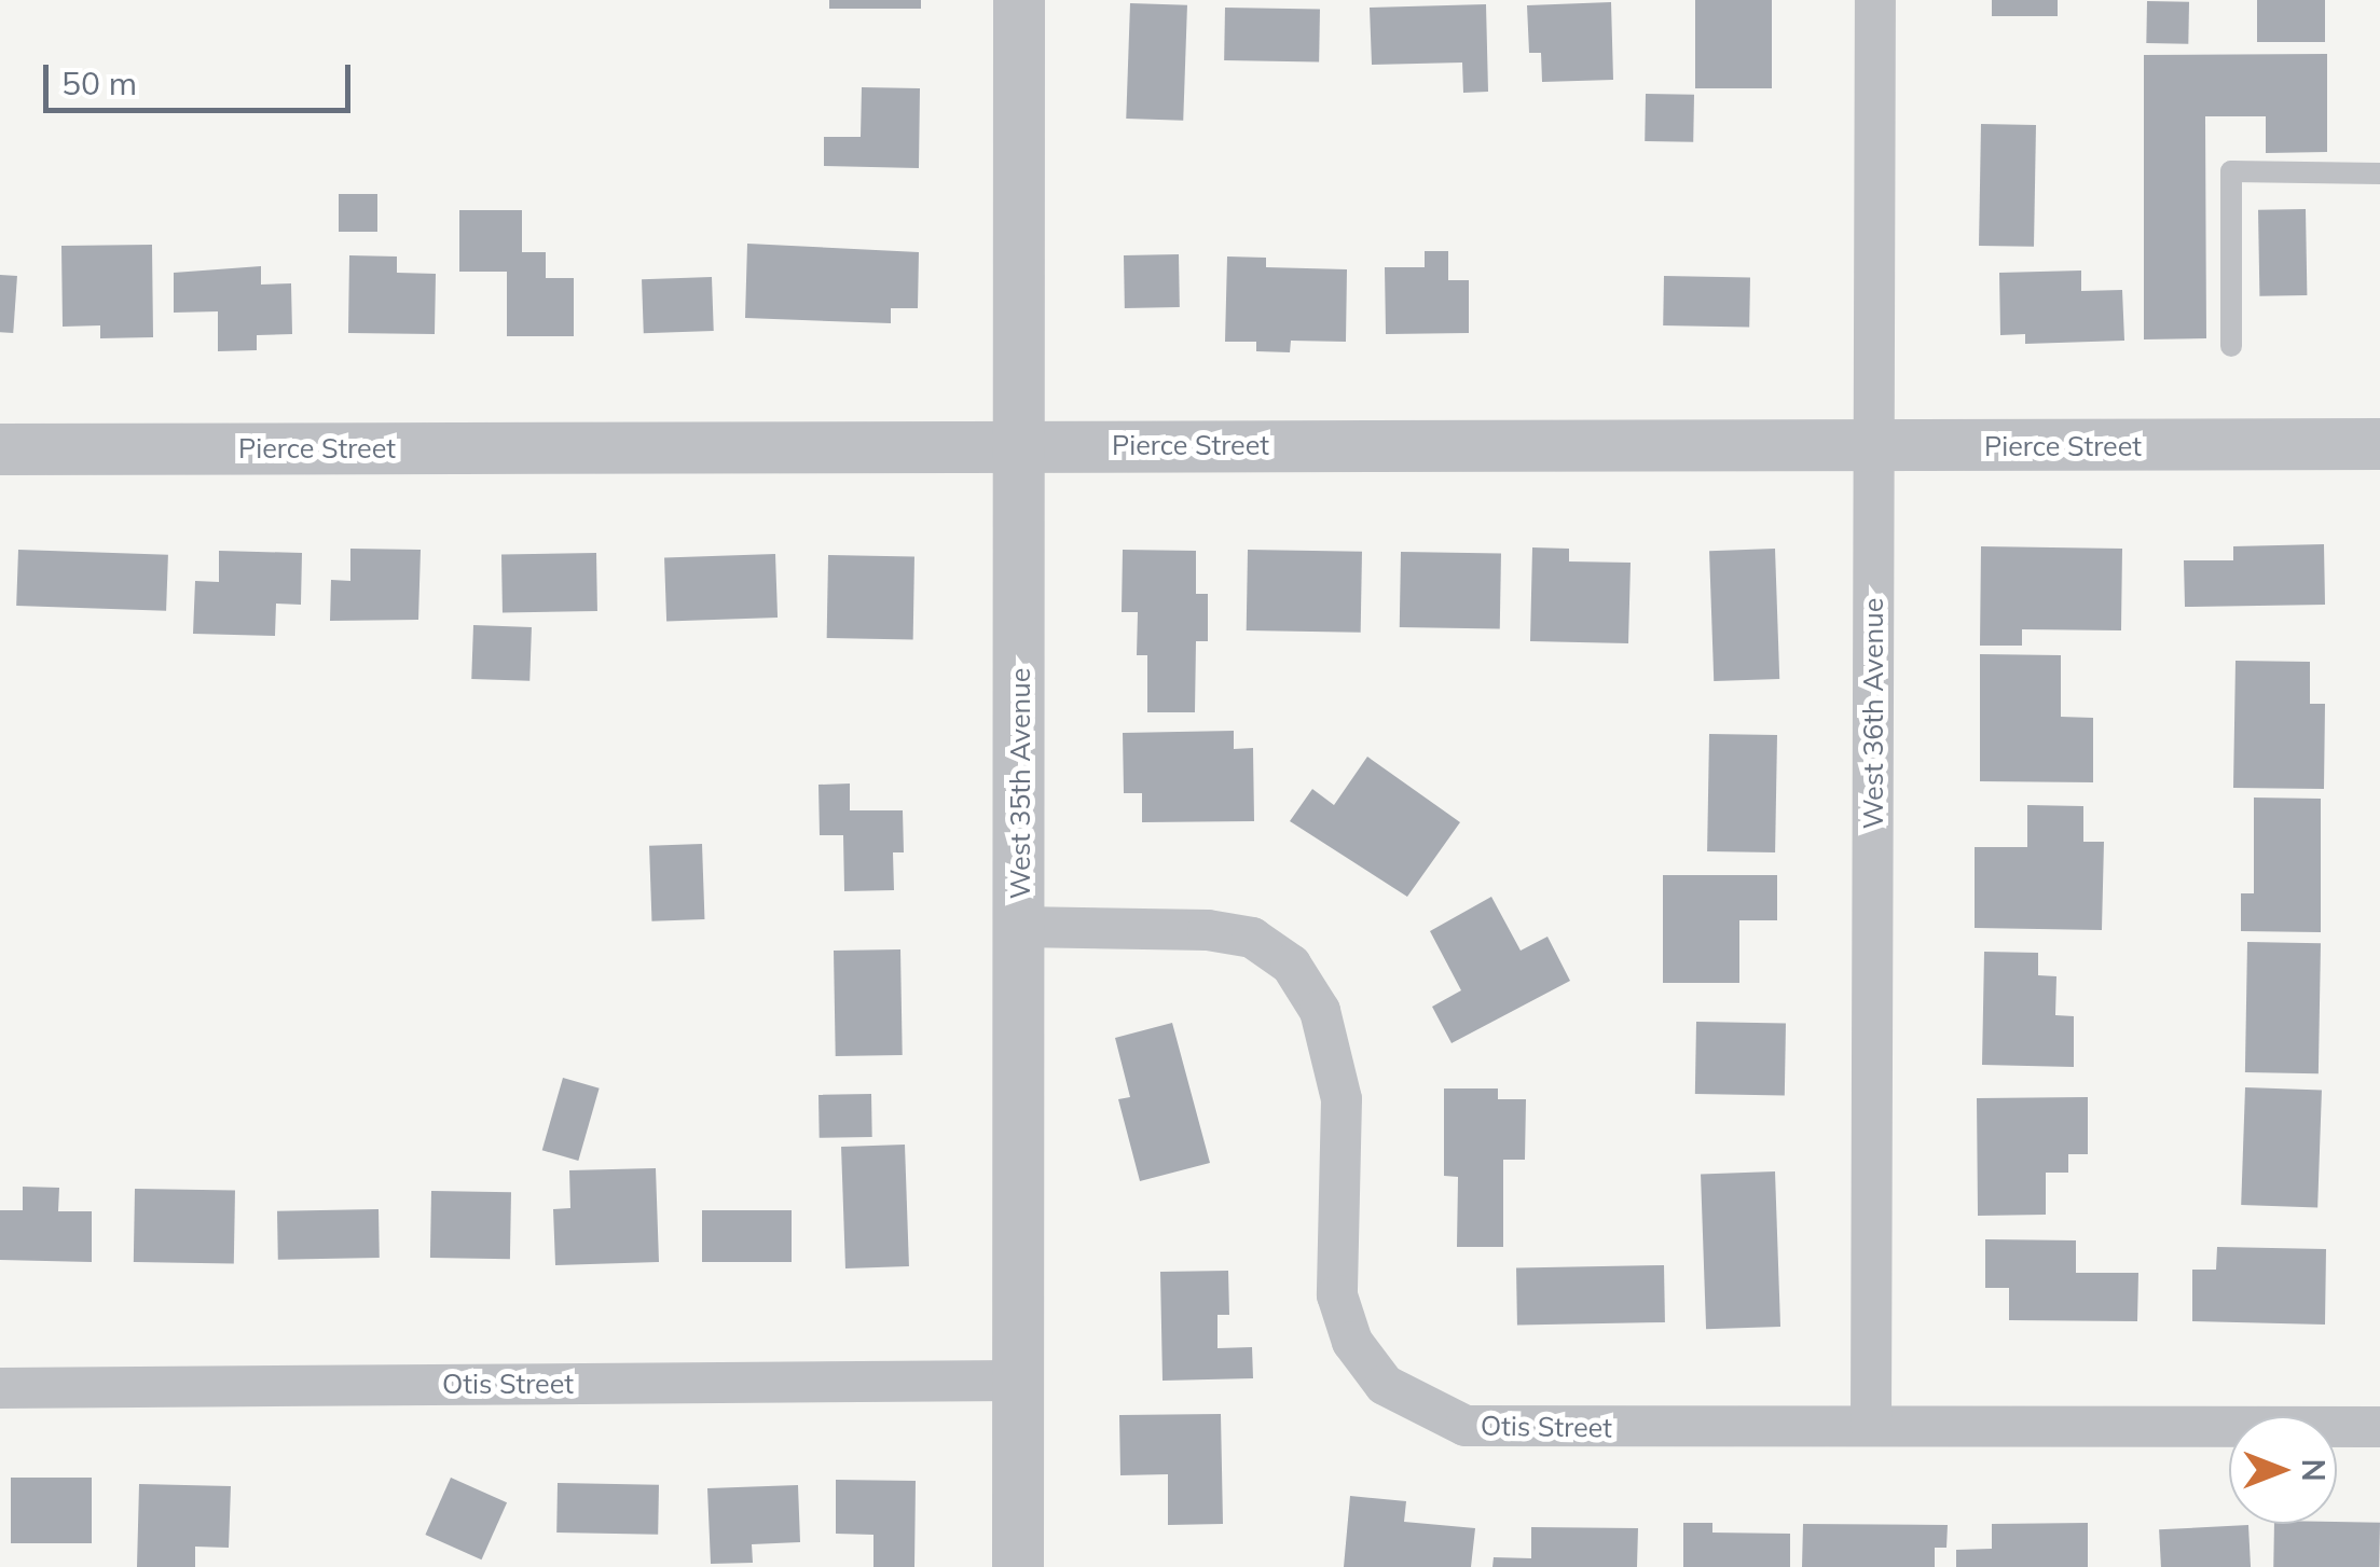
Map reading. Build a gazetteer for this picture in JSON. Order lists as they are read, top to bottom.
{
  "streets": {
    "street": [
      "Pierce Street",
      "West 36th Avenue",
      "West 35th Avenue",
      "Otis Street"
    ]
  },
  "crossings": [
    ["Pierce Street", "West 36th Avenue"],
    ["Pierce Street", "West 35th Avenue"],
    ["West 36th Avenue", "Otis Street"],
    ["West 35th Avenue", "Otis Street"]
  ],
  "scale_bar": "50 m",
  "north": "right"
}
